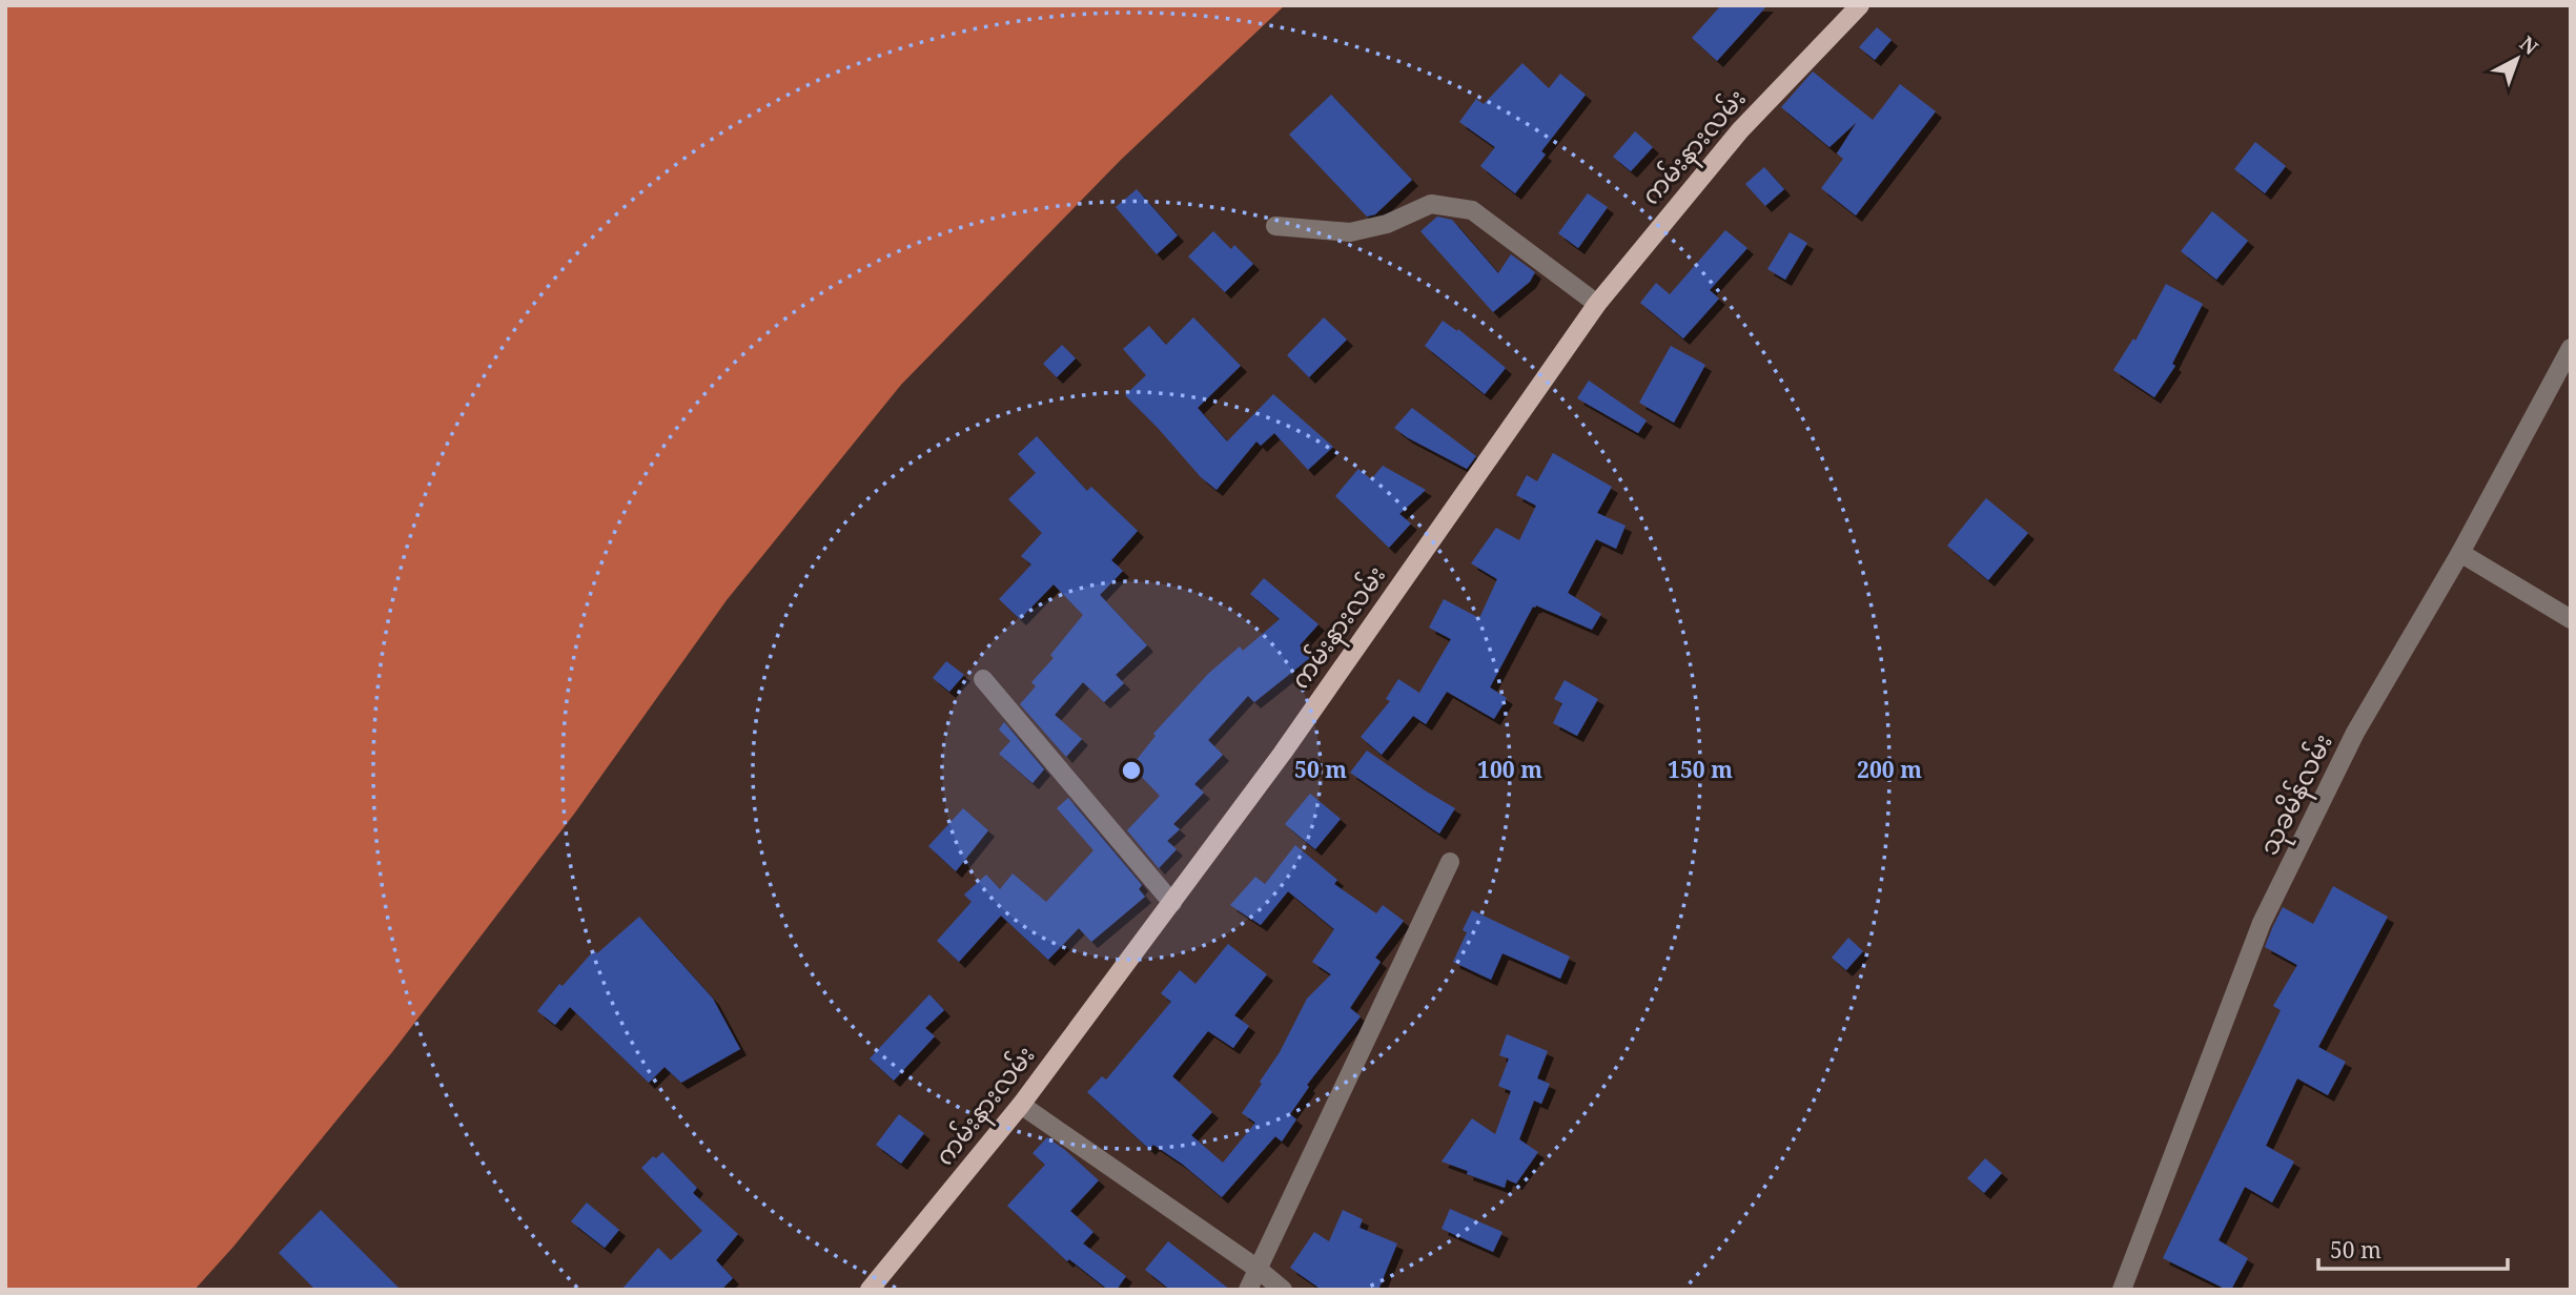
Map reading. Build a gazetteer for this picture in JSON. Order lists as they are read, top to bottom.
{
  "streets": {
    "main road": ["ကမ်းနားလမ်း"],
    "street": ["သုခမိန်လမ်း"]
  },
  "scale_bar": "50 m",
  "north": "top right",
  "rings": [
    "50 m",
    "100 m",
    "150 m",
    "200 m"
  ]
}
